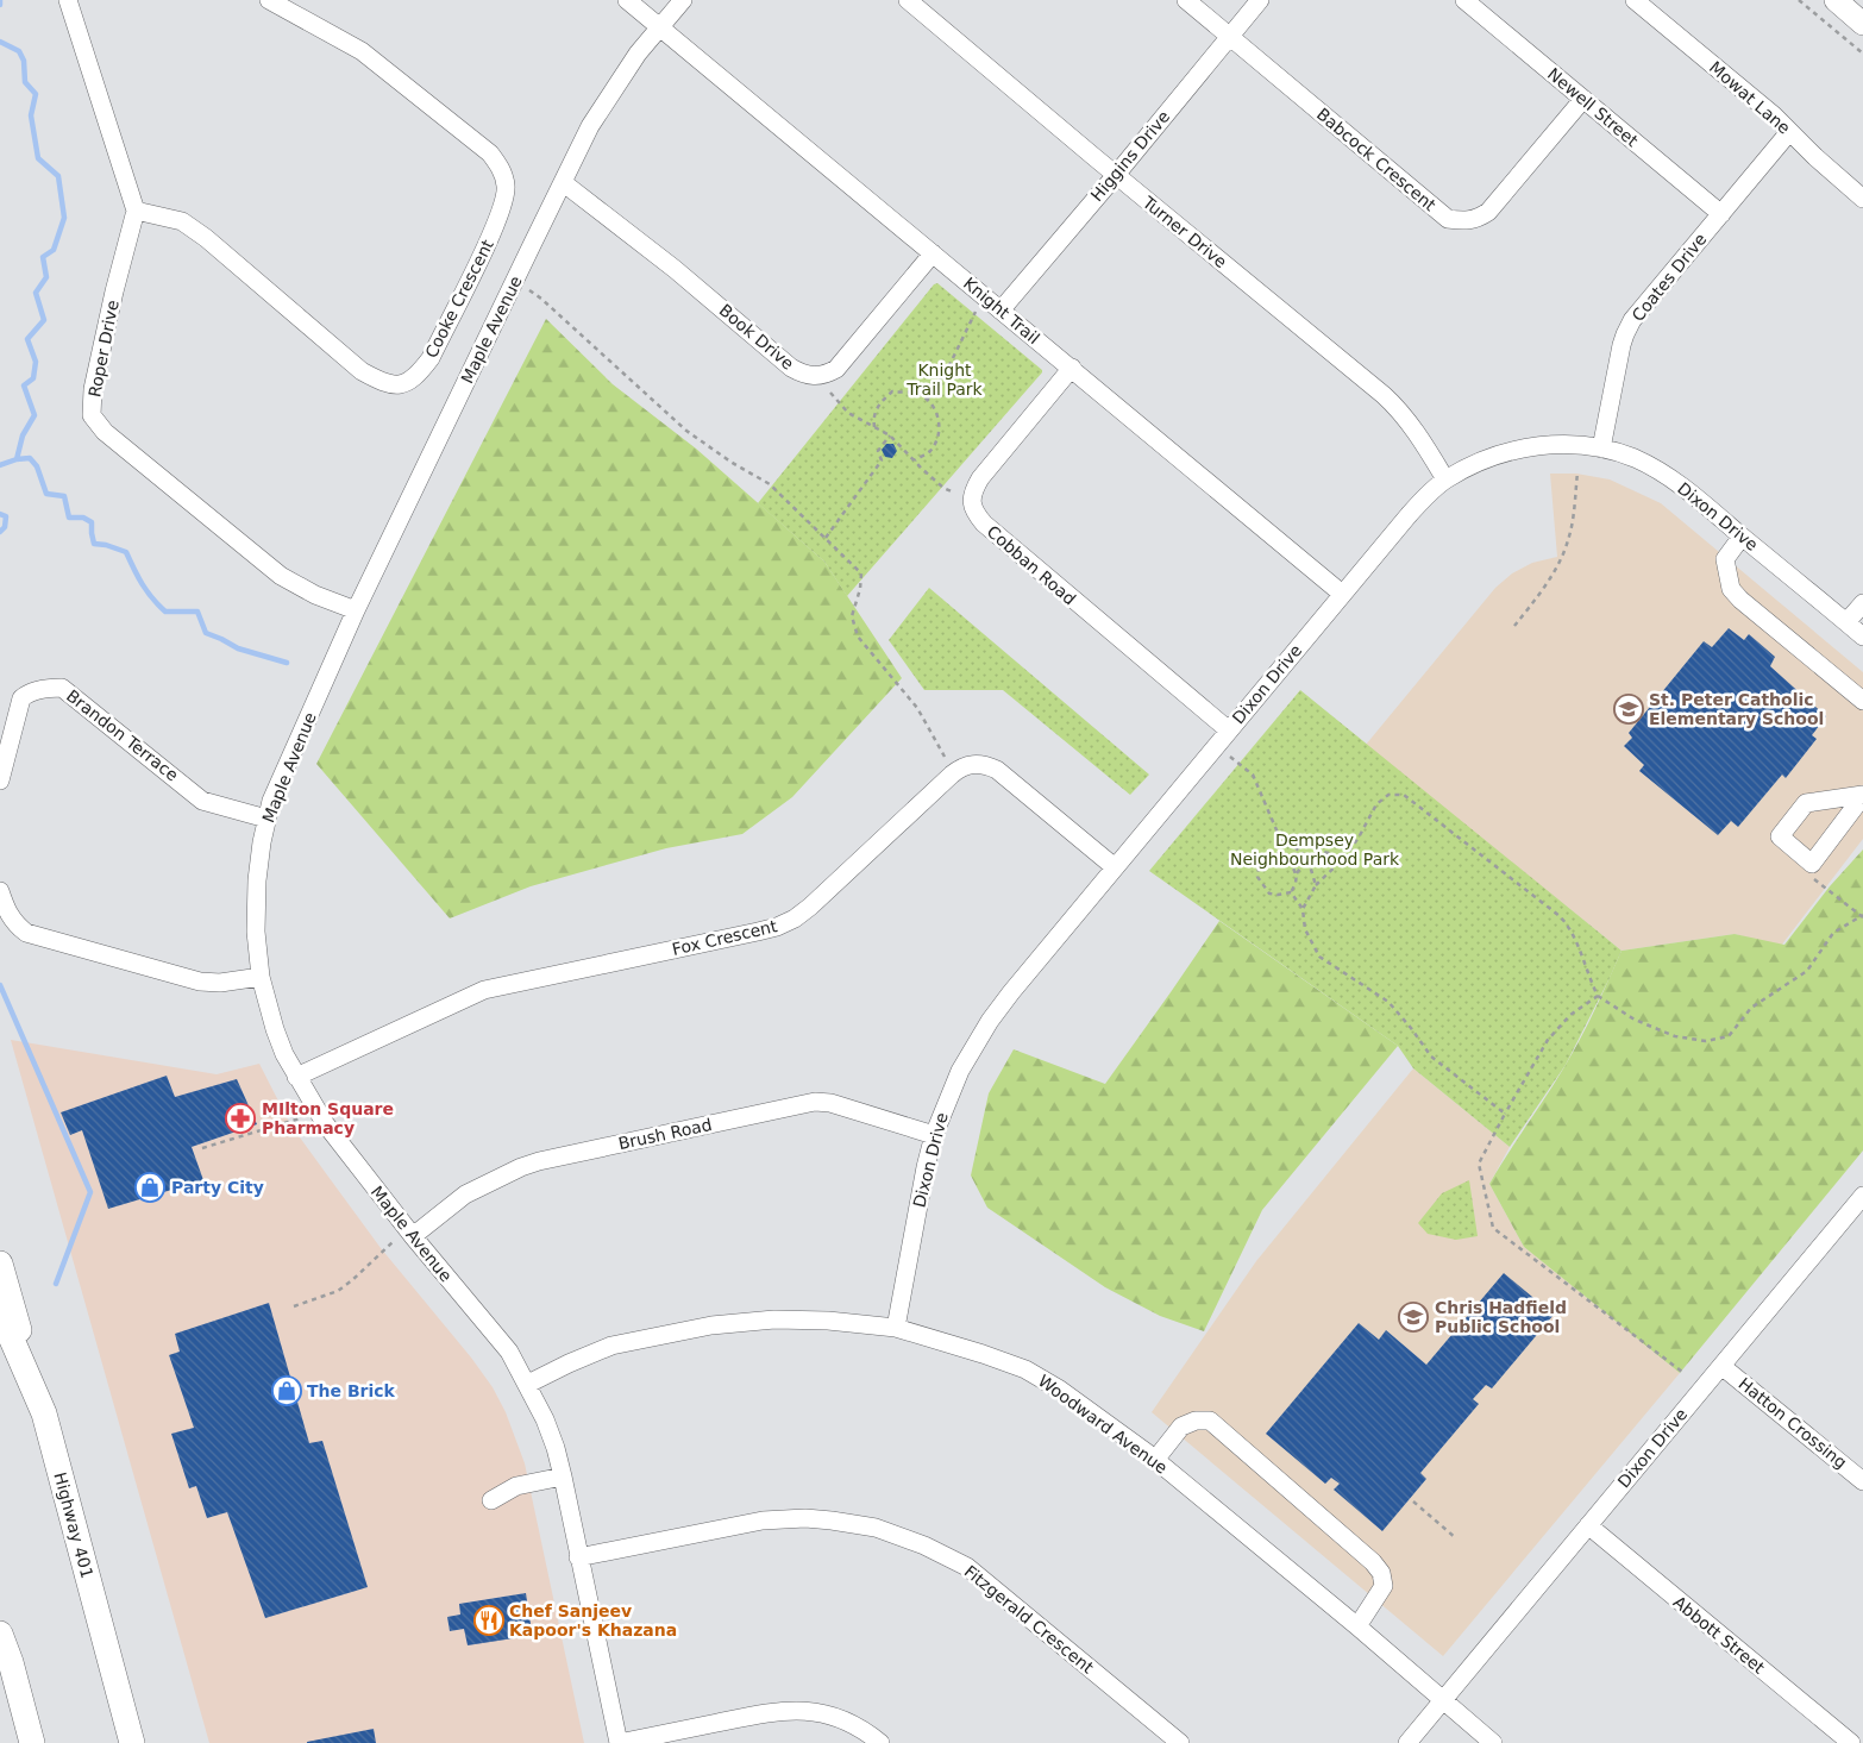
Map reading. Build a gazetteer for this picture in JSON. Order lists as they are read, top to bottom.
{
  "streets": {
    "highway": ["Highway 401"],
    "street": [
      "Mowat Lane",
      "Newell Street",
      "Higgins Drive",
      "Babcock Crescent",
      "Turner Drive",
      "Coates Drive",
      "Cooke Crescent",
      "Knight Trail",
      "Maple Avenue",
      "Book Drive",
      "Roper Drive",
      "Dixon Drive",
      "Cobban Road",
      "Brandon Terrace",
      "Fox Crescent",
      "Brush Road",
      "Hatton Crossing",
      "Woodward Avenue",
      "Fitzgerald Crescent",
      "Abbott Street"
    ]
  },
  "crossings": [
    ["Mowat Lane", "Coates Drive"],
    ["Newell Street", "Babcock Crescent"],
    ["Newell Street", "Coates Drive"],
    ["Higgins Drive", "Babcock Crescent"],
    ["Higgins Drive", "Turner Drive"],
    ["Higgins Drive", "Knight Trail"],
    ["Turner Drive", "Dixon Drive"],
    ["Coates Drive", "Dixon Drive"],
    ["Cooke Crescent", "Roper Drive"],
    ["Knight Trail", "Maple Avenue"],
    ["Knight Trail", "Book Drive"],
    ["Knight Trail", "Dixon Drive"],
    ["Knight Trail", "Cobban Road"],
    ["Maple Avenue", "Book Drive"],
    ["Maple Avenue", "Roper Drive"],
    ["Maple Avenue", "Brandon Terrace"],
    ["Maple Avenue", "Fox Crescent"],
    ["Maple Avenue", "Brush Road"],
    ["Maple Avenue", "Woodward Avenue"],
    ["Maple Avenue", "Fitzgerald Crescent"],
    ["Dixon Drive", "Cobban Road"],
    ["Dixon Drive", "Fox Crescent"],
    ["Dixon Drive", "Brush Road"],
    ["Dixon Drive", "Hatton Crossing"],
    ["Dixon Drive", "Woodward Avenue"],
    ["Dixon Drive", "Abbott Street"]
  ],
  "parks": ["Knight Trail Park", "Dempsey Neighbourhood Park"],
  "places": {
    "school or university": ["St. Peter Catholic Elementary School", "Chris Hadfield Public School"],
    "pharmacy": ["MIlton Square Pharmacy"],
    "shop": ["Party City", "The Brick"],
    "restaurant": ["Chef Sanjeev Kapoor's Khazana"]
  }
}
